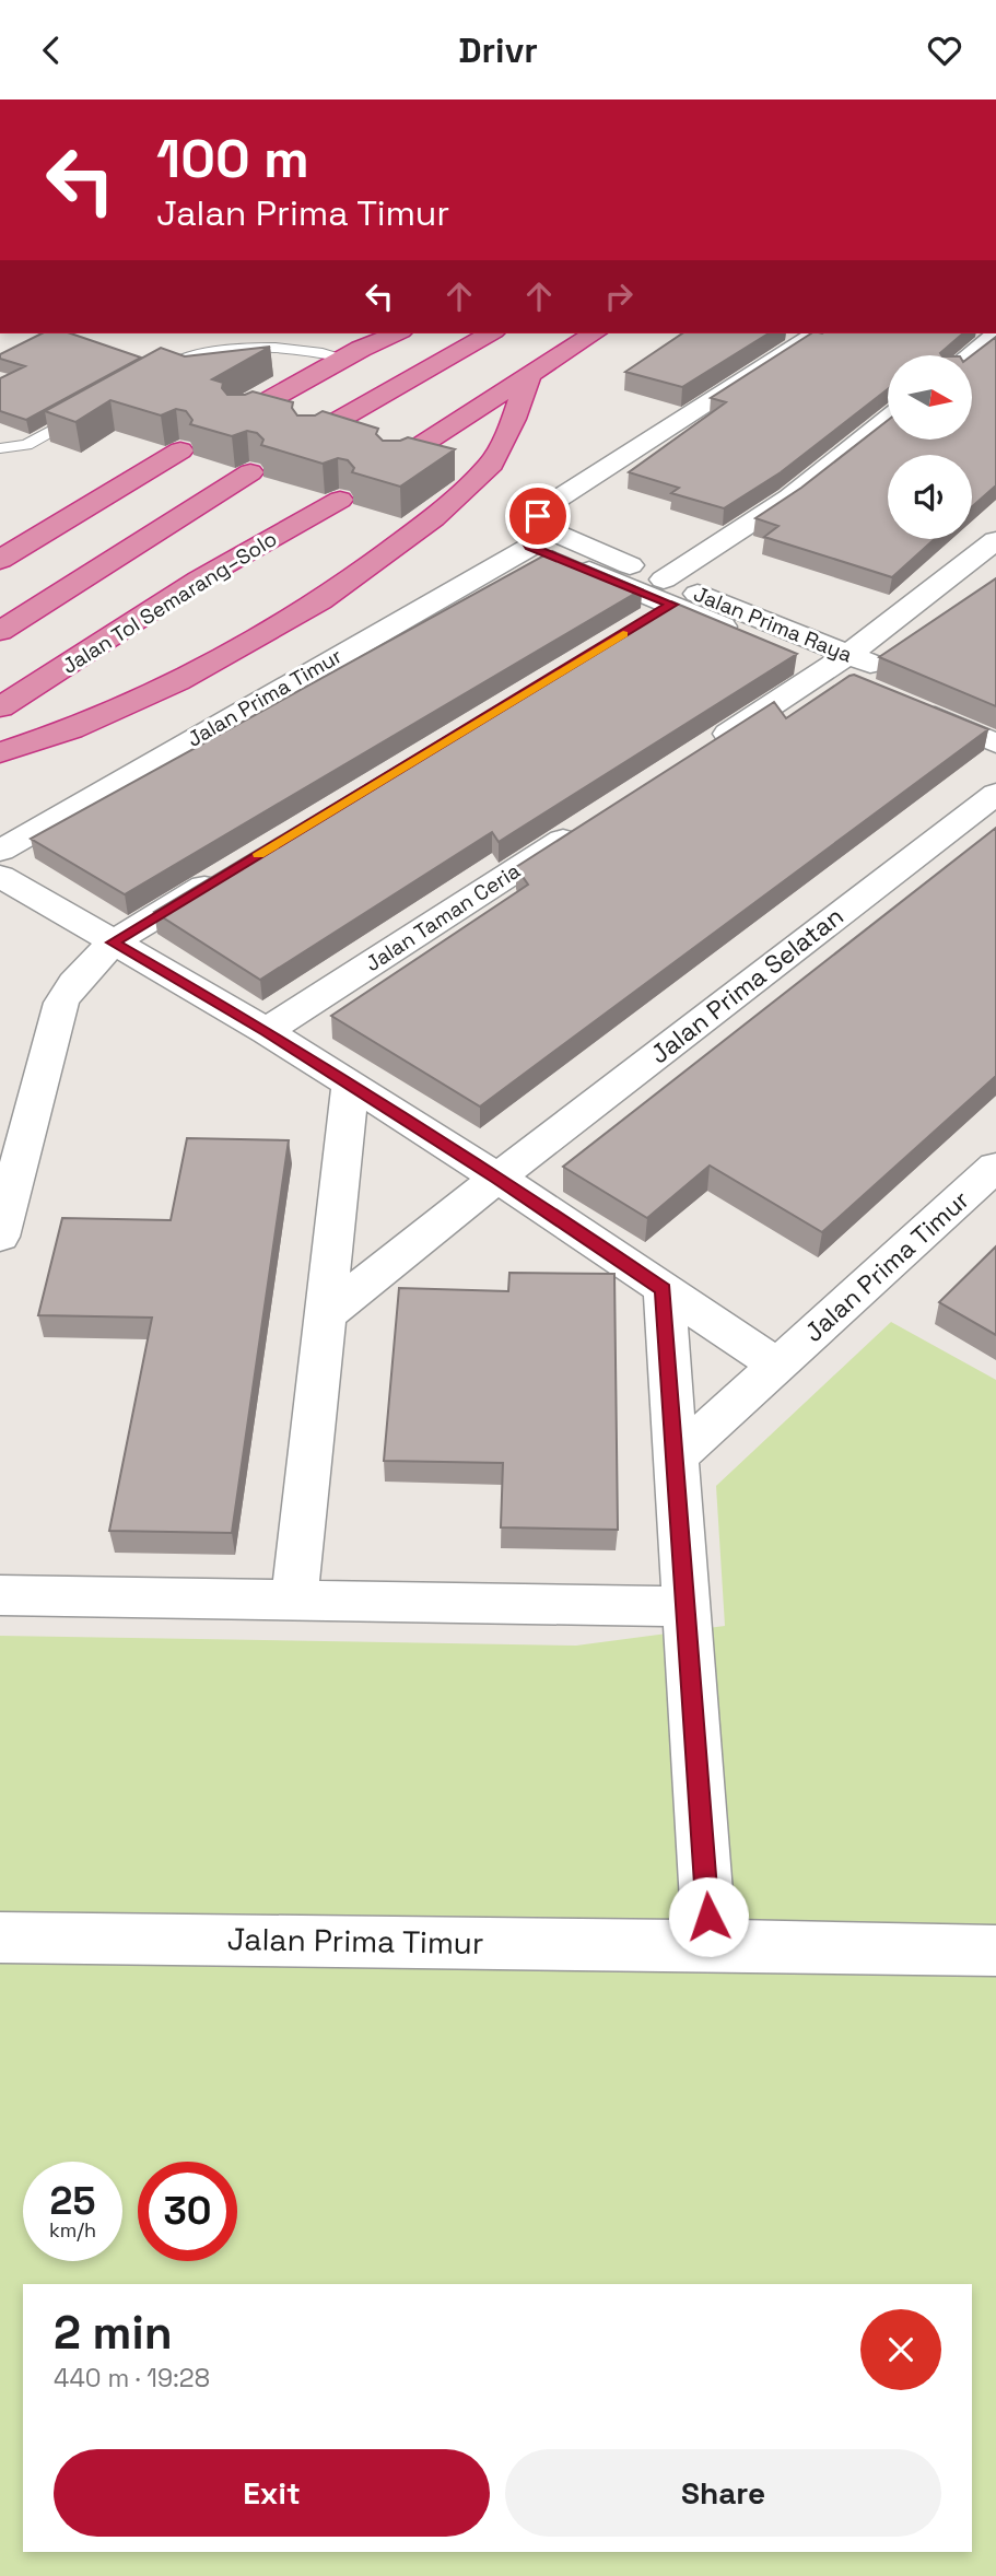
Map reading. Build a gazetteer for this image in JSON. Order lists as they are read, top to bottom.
{
  "streets": {
    "highway": ["Jalan Tol Semarang–Solo"],
    "street": [
      "Jalan Prima Raya",
      "Jalan Prima Timur",
      "Jalan Taman Ceria",
      "Jalan Prima Selatan"
    ]
  },
  "crossings": [
    ["Jalan Prima Raya", "Jalan Prima Timur"]
  ],
  "north": "right",
  "page": {
    "header": "Drivr",
    "turn": ["100 m", "Jalan Prima Timur"],
    "speed": "25 km/h",
    "limit": "30",
    "heading": ["2 min", "440 m · 19:28"],
    "buttons": ["Exit", "Share"]
  }
}
